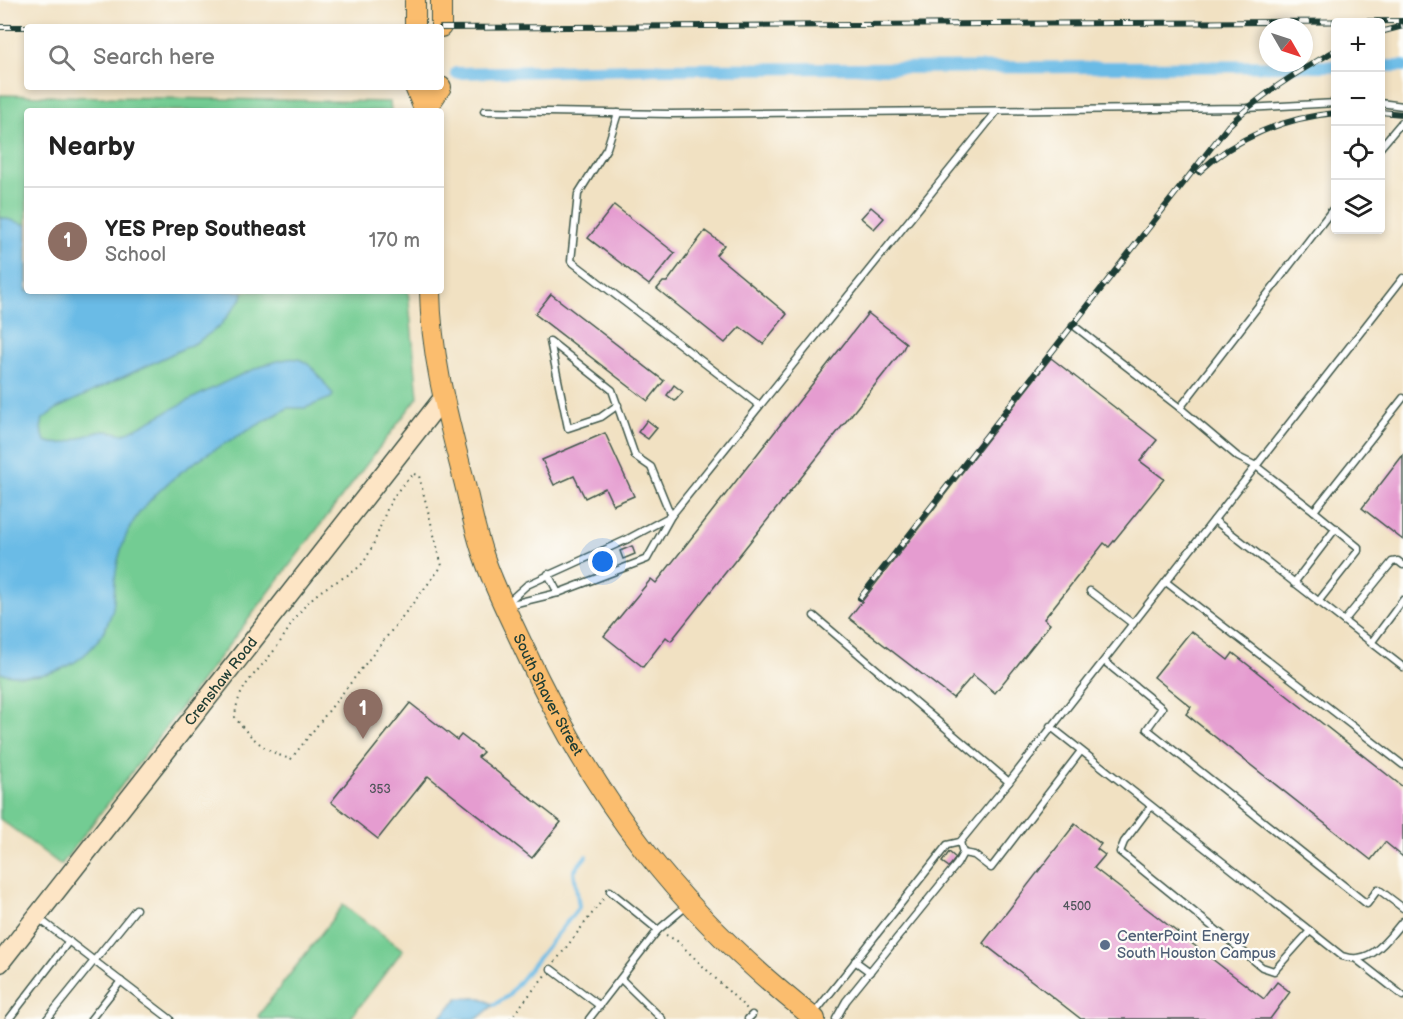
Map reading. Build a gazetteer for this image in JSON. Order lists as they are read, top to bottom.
{
  "streets": {
    "main road": ["Crenshaw Road", "South Shaver Street"]
  },
  "crossings": [
    ["Crenshaw Road", "South Shaver Street"]
  ],
  "places": ["CenterPoint Energy South Houston Campus"],
  "house_numbers": ["353", "4500"],
  "north": "bottom right",
  "page": {
    "map_buttons": ["+", "−"],
    "search": "Search here",
    "heading": "Nearby",
    "list": [
      {
        "mark": "1",
        "name": "YES Prep Southeast",
        "note": "School",
        "value": "170 m"
      }
    ],
    "pins": "1"
  }
}
